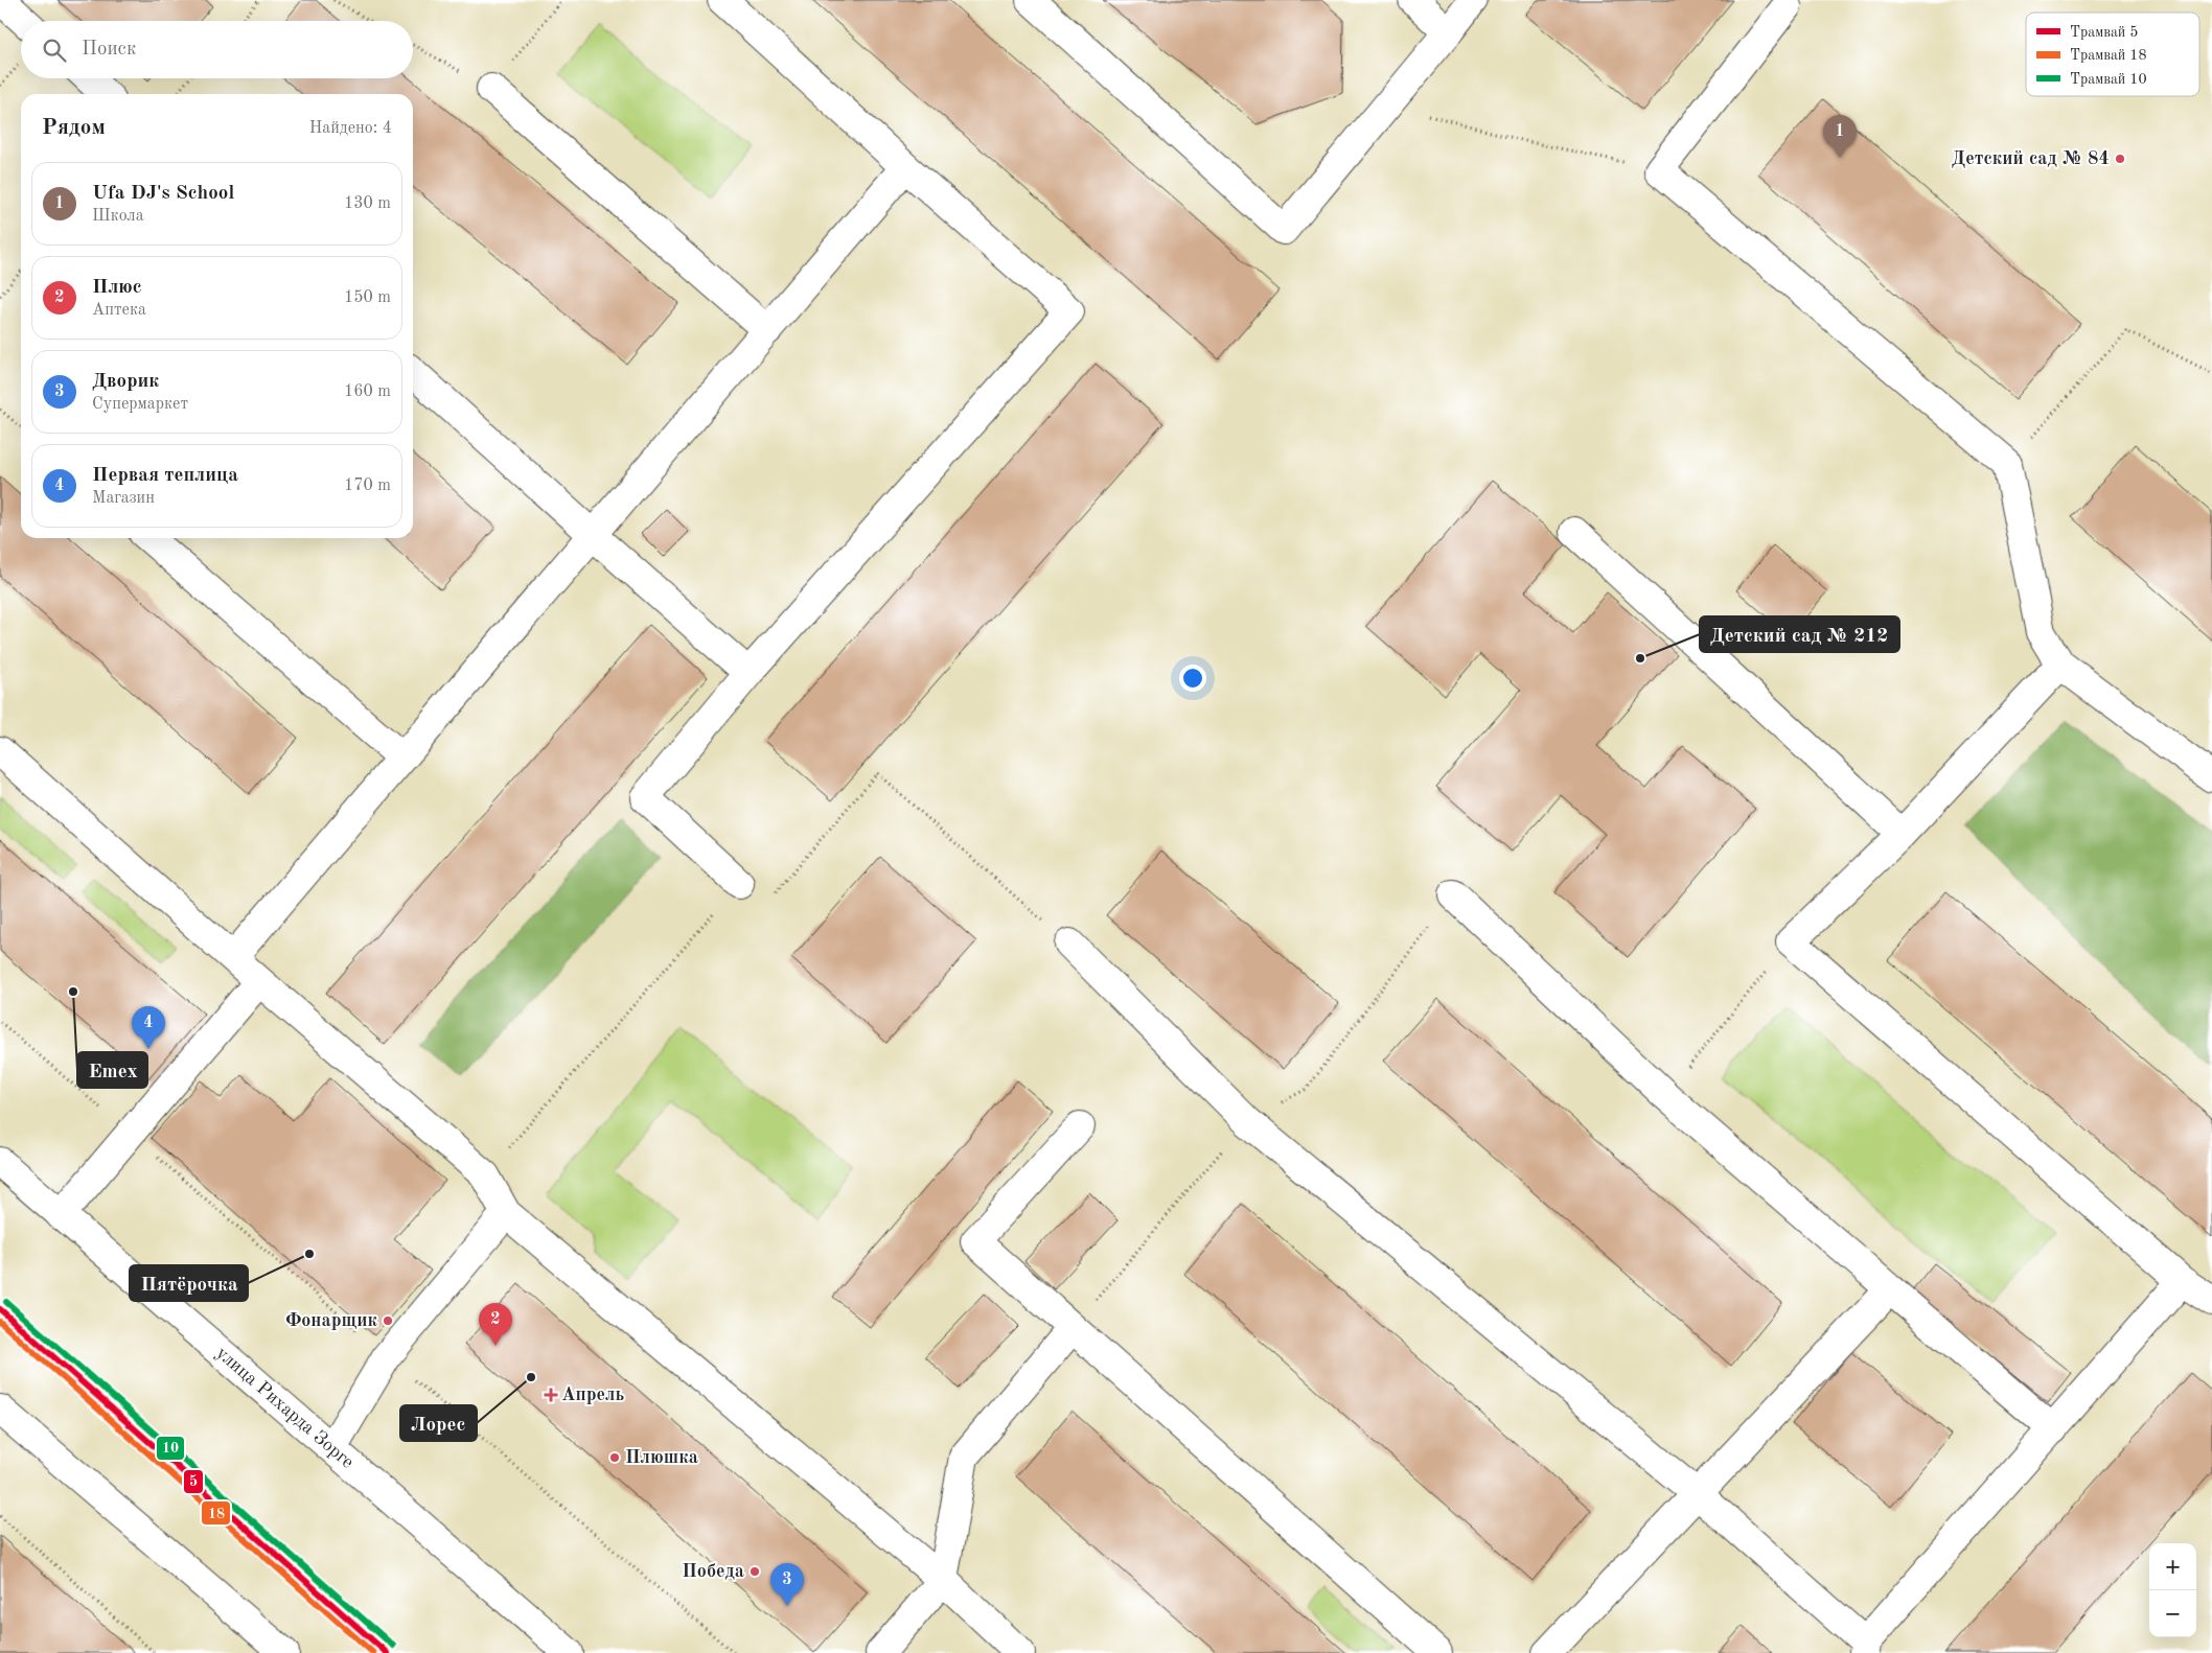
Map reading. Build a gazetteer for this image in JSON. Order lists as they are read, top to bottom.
{
  "streets": {
    "main road": ["улица Рихарда Зорге"]
  },
  "places": {
    "other": [
      "Детский сад № 84",
      "Детский сад № 212",
      "Emex",
      "Пятёрочка",
      "Фонарщик",
      "Лорес",
      "Плюшка",
      "Победа"
    ],
    "health": ["Апрель"]
  },
  "lines": ["tram line 10", "tram line 5", "tram line 18"],
  "legend": ["Трамвай 5", "Трамвай 18", "Трамвай 10"],
  "page": {
    "search": "Поиск",
    "heading": ["Рядом", "Найдено: 4"],
    "pins": [
      "1",
      "4",
      "2",
      "3"
    ],
    "list": [
      {
        "mark": "1",
        "name": "Ufa DJ's School",
        "note": "Школа",
        "value": "130 m"
      },
      {
        "mark": "2",
        "name": "Плюс",
        "note": "Аптека",
        "value": "150 m"
      },
      {
        "mark": "3",
        "name": "Дворик",
        "note": "Супермаркет",
        "value": "160 m"
      },
      {
        "mark": "4",
        "name": "Первая теплица",
        "note": "Магазин",
        "value": "170 m"
      }
    ],
    "map_buttons": ["+", "−"]
  }
}
